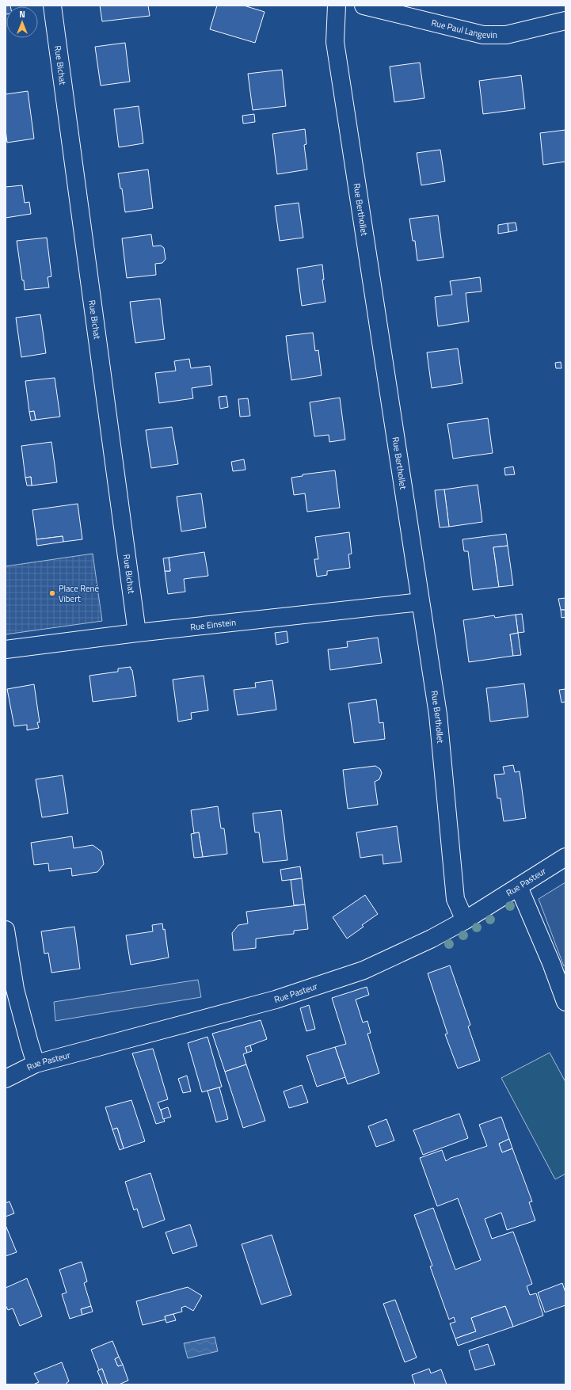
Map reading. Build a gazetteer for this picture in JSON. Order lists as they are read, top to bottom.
{
  "streets": {
    "street": [
      "Rue Paul Langevin",
      "Rue Bichat",
      "Rue Berthollet",
      "Rue Einstein",
      "Rue Pasteur"
    ]
  },
  "crossings": [
    ["Rue Bichat", "Rue Einstein"],
    ["Rue Berthollet", "Rue Einstein"],
    ["Rue Berthollet", "Rue Pasteur"]
  ],
  "places": ["Place René Vibert"],
  "north": "top"
}
